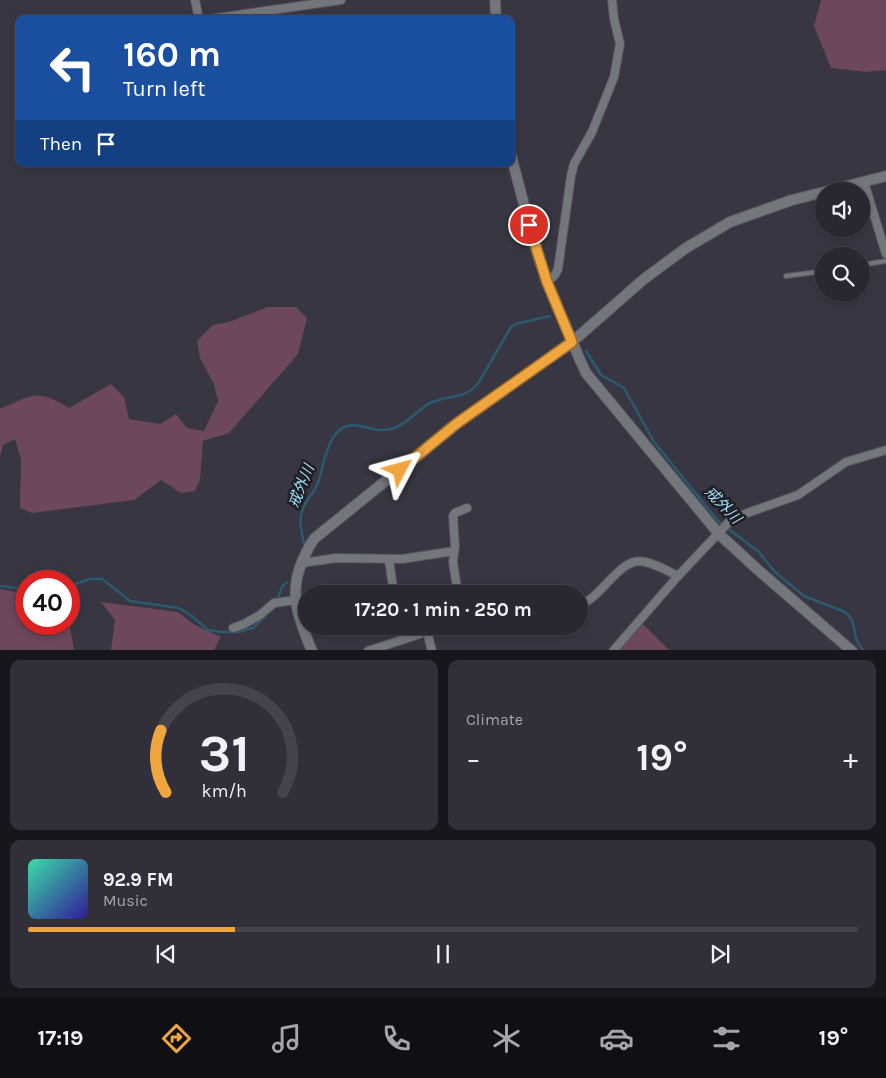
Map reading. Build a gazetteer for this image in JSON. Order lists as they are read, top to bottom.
{
  "water": ["戒外川"],
  "page": {
    "turn": ["160 m", "Turn left"],
    "then": "Then",
    "limit": "40",
    "trip": "17:20 · 1 min · 250 m",
    "tile": "Climate",
    "heat": ["−", "19°", "+"],
    "song": ["92.9 FM", "Music"],
    "tabs": ["17:19", "19°"],
    "gauge": ["31", "km/h"]
  }
}
